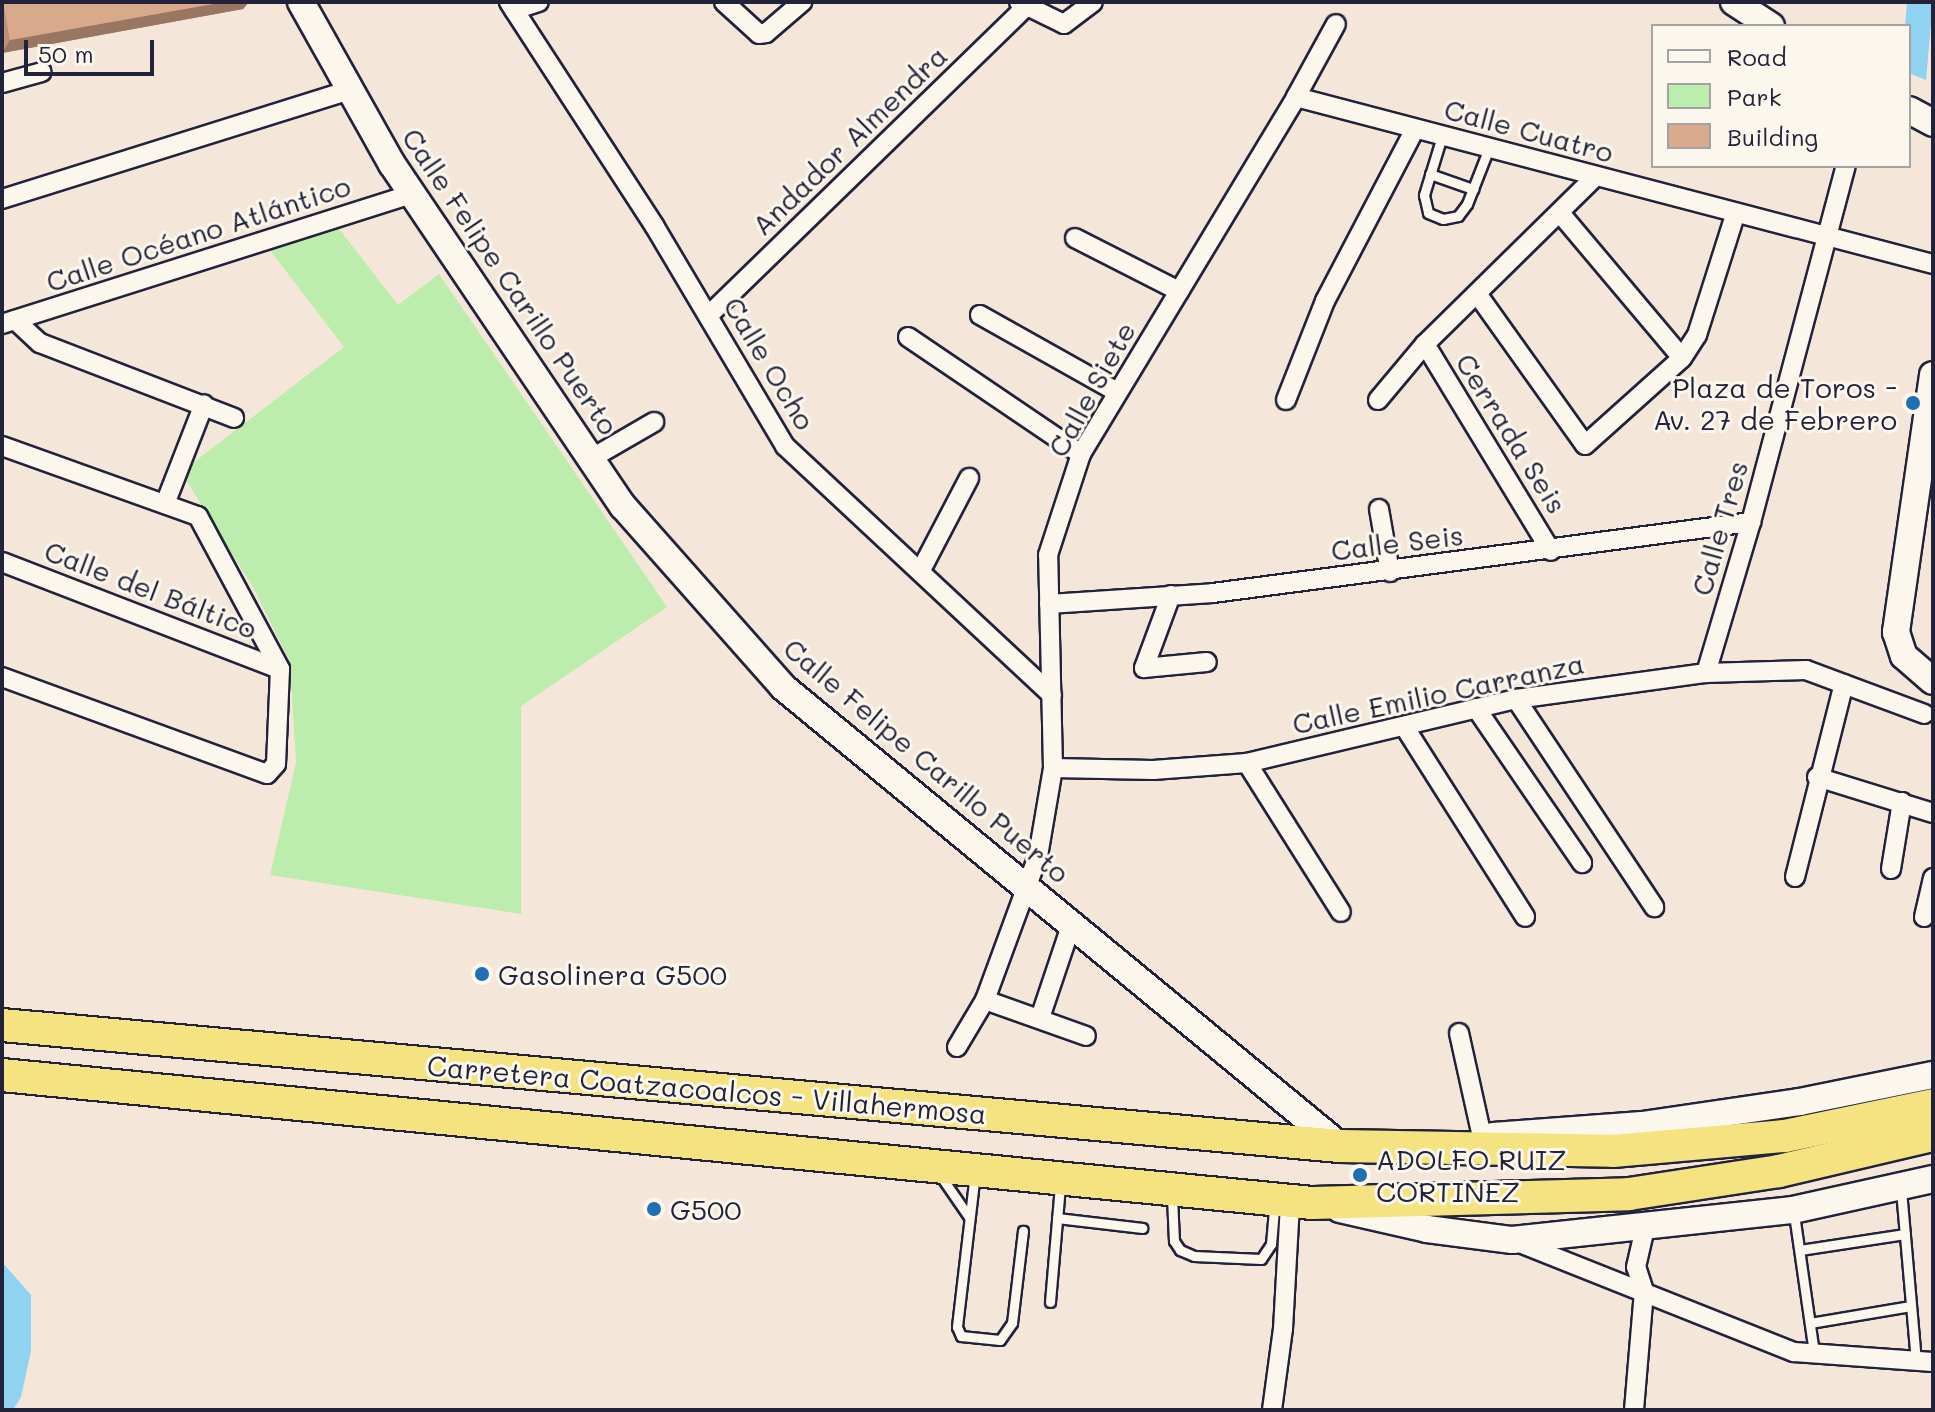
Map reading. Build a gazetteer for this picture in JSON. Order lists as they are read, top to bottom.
{
  "streets": {
    "highway": ["Carretera Coatzacoalcos - Villahermosa"],
    "street": [
      "Calle Cuatro",
      "Andador Almendra",
      "Calle Océano Atlántico",
      "Calle Felipe Carillo Puerto",
      "Calle Ocho",
      "Calle Siete",
      "Cerrada Seis",
      "Calle Tres",
      "Calle Seis",
      "Calle del Báltico",
      "Calle Emilio Carranza"
    ]
  },
  "crossings": [
    ["Calle Cuatro", "Calle Siete"],
    ["Calle Cuatro", "Calle Tres"],
    ["Andador Almendra", "Calle Ocho"],
    ["Calle Océano Atlántico", "Calle Felipe Carillo Puerto"],
    ["Calle Felipe Carillo Puerto", "Calle Siete"],
    ["Calle Felipe Carillo Puerto", "Carretera Coatzacoalcos - Villahermosa"],
    ["Calle Ocho", "Calle Siete"],
    ["Calle Siete", "Calle Seis"],
    ["Calle Siete", "Calle Emilio Carranza"],
    ["Cerrada Seis", "Calle Seis"],
    ["Calle Tres", "Calle Seis"],
    ["Calle Tres", "Calle Emilio Carranza"]
  ],
  "places": [
    "Plaza de Toros - Av. 27 de Febrero",
    "Gasolinera G500",
    "ADOLFO RUIZ CORTINEZ",
    "G500"
  ],
  "legend": ["Road", "Park", "Building"],
  "scale_bar": "50 m"
}
